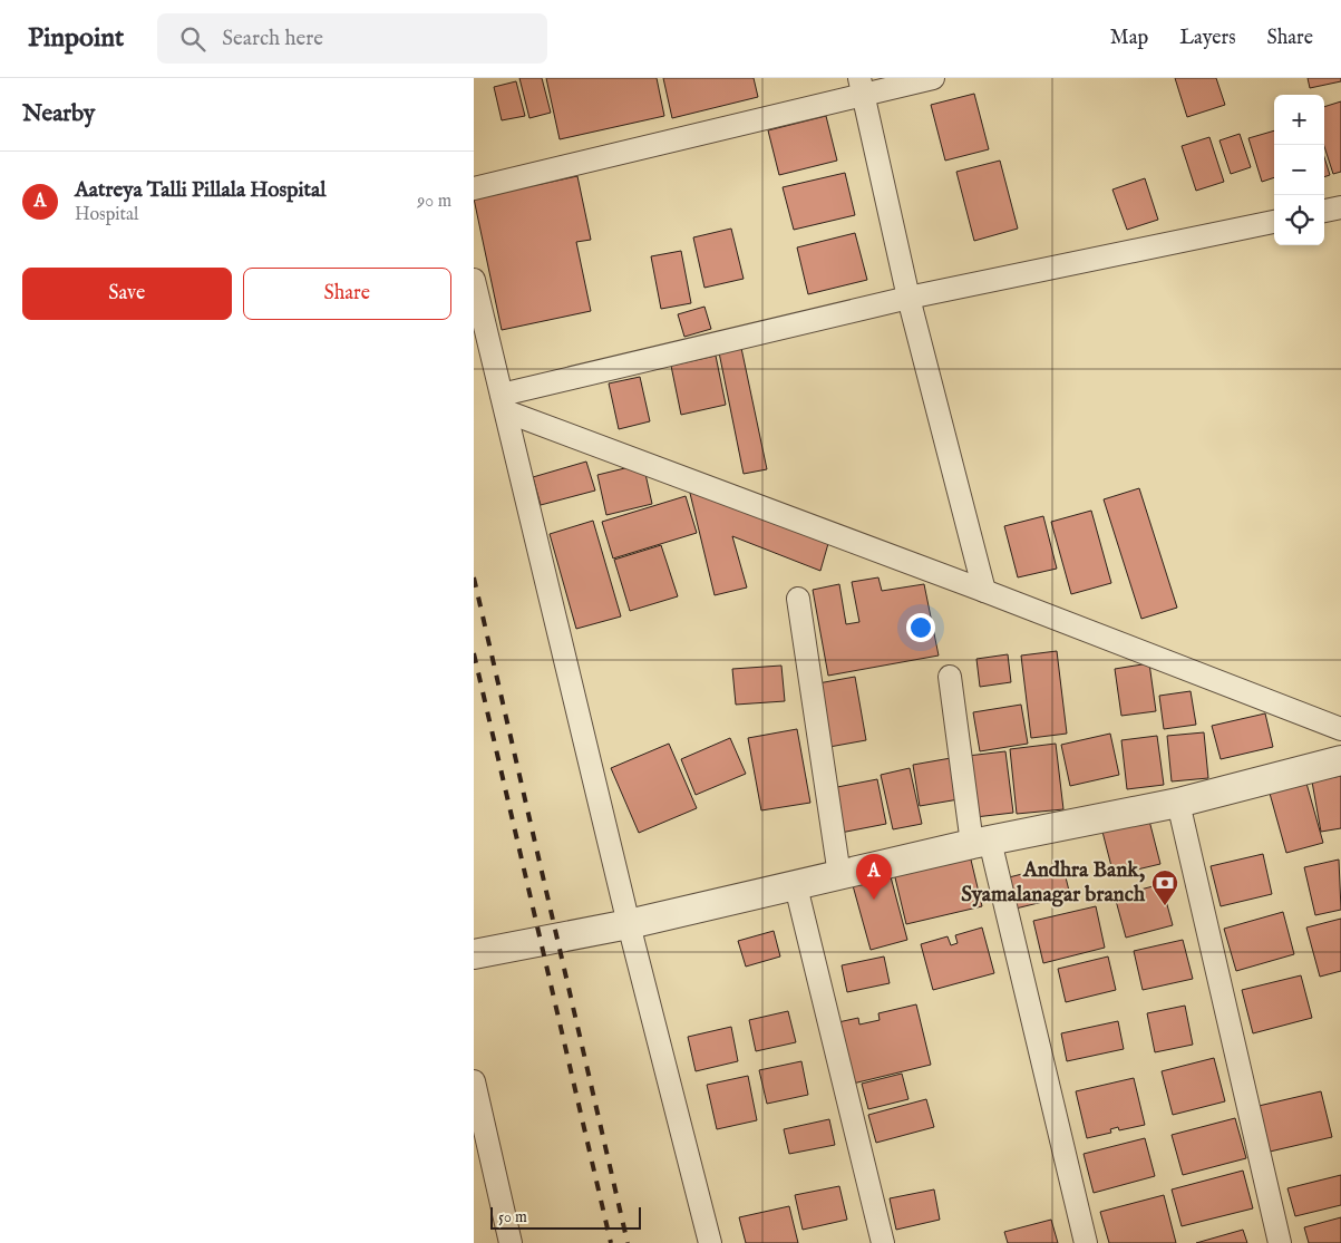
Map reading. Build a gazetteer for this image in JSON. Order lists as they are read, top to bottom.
{
  "places": {
    "bank": ["Andhra Bank, Syamalanagar branch"]
  },
  "scale_bar": "50 m",
  "page": {
    "header": "Pinpoint",
    "search": "Search here",
    "nav": ["Map", "Layers", "Share"],
    "heading": "Nearby",
    "map_buttons": ["+", "−"],
    "list": [
      {
        "mark": "A",
        "name": "Aatreya Talli Pillala Hospital",
        "note": "Hospital",
        "value": "90 m"
      }
    ],
    "buttons": ["Save", "Share"],
    "pins": "A",
    "scale": "50 m"
  }
}
